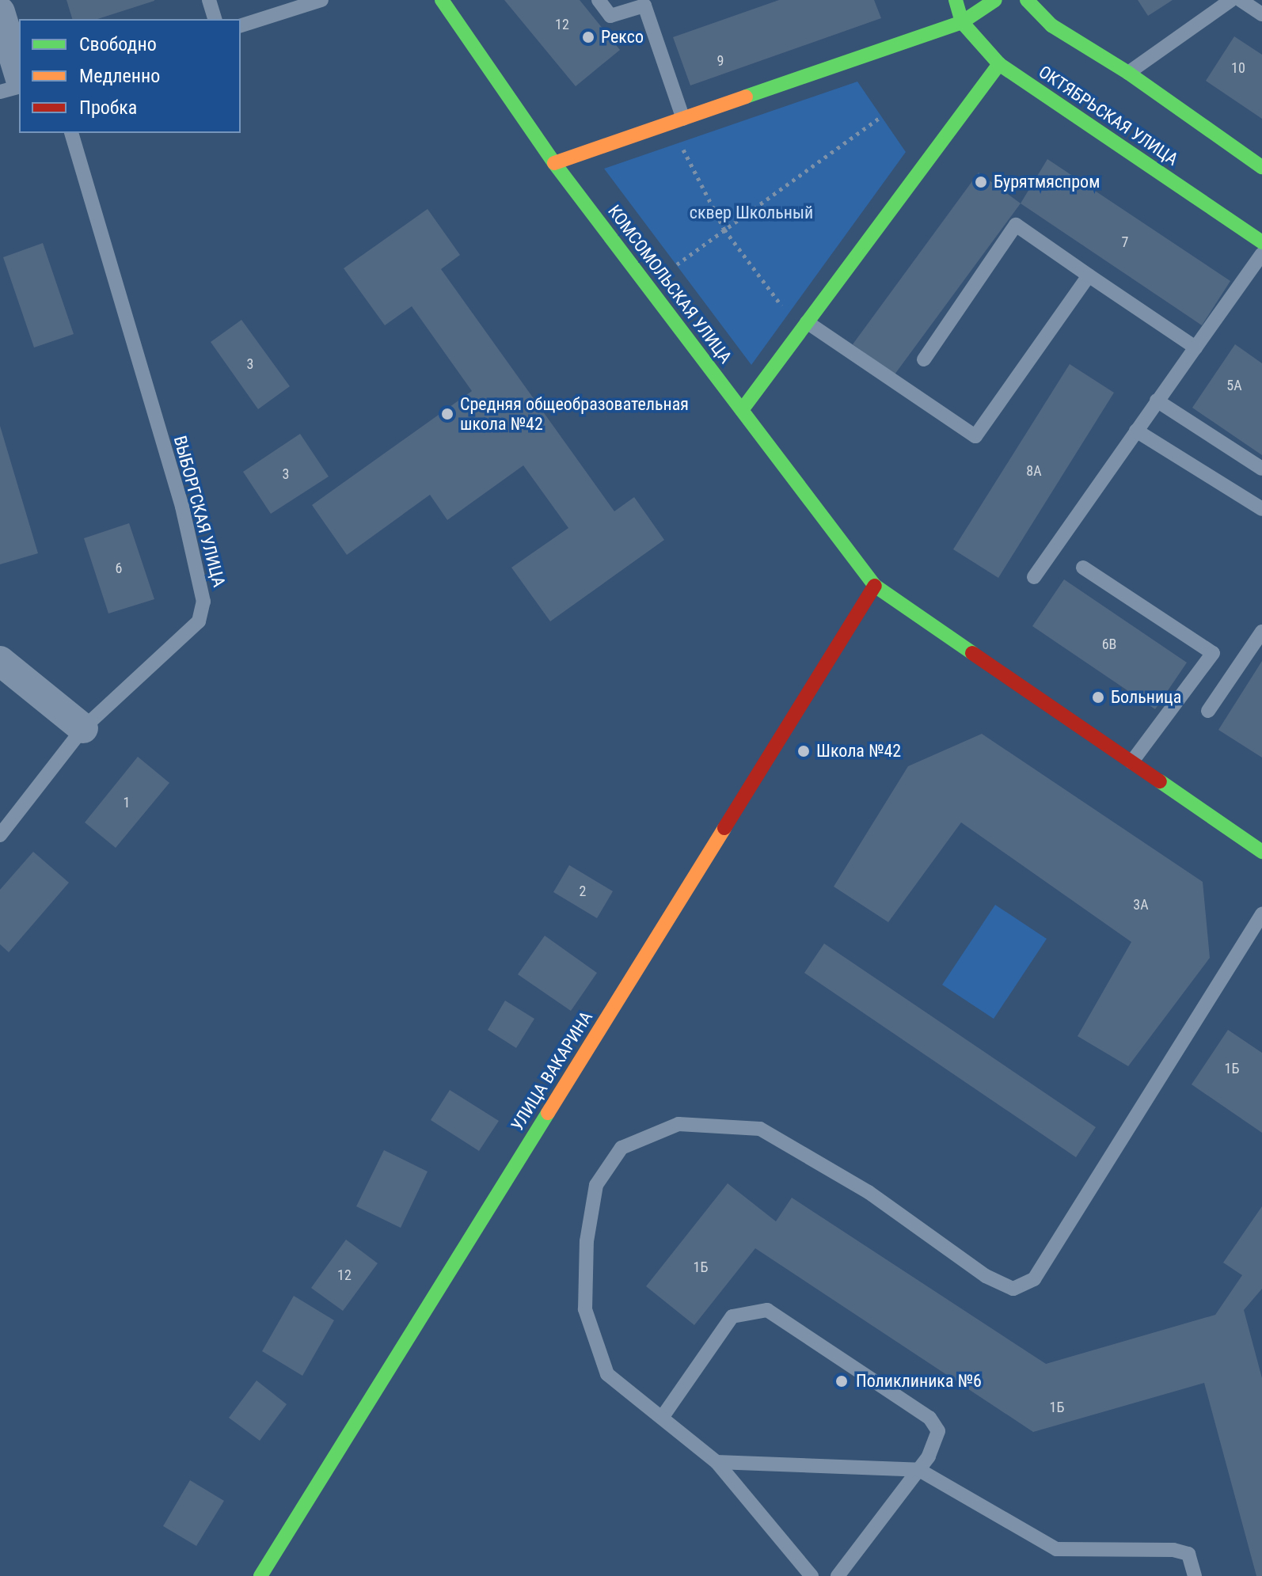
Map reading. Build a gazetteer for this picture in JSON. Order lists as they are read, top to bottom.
{
  "streets": {
    "street": ["ОКТЯБРЬСКАЯ УЛИЦА", "КОМСОМОЛЬСКАЯ УЛИЦА", "УЛИЦА ВАКАРИНА"],
    "lane": ["ВЫБОРГСКАЯ УЛИЦА"]
  },
  "crossings": [
    ["КОМСОМОЛЬСКАЯ УЛИЦА", "УЛИЦА ВАКАРИНА"]
  ],
  "parks": ["сквер Школьный"],
  "places": [
    "Рексо",
    "Бурятмяспром",
    "Средняя общеобразовательная школа №42",
    "Больница",
    "Школа №42",
    "Поликлиника №6"
  ],
  "house_numbers": [
    "12",
    "9",
    "10",
    "7",
    "3",
    "5А",
    "8А",
    "3",
    "6",
    "6В",
    "1",
    "2",
    "3А",
    "1Б",
    "1Б",
    "12",
    "1Б"
  ],
  "legend": ["Свободно", "Медленно", "Пробка"]
}
